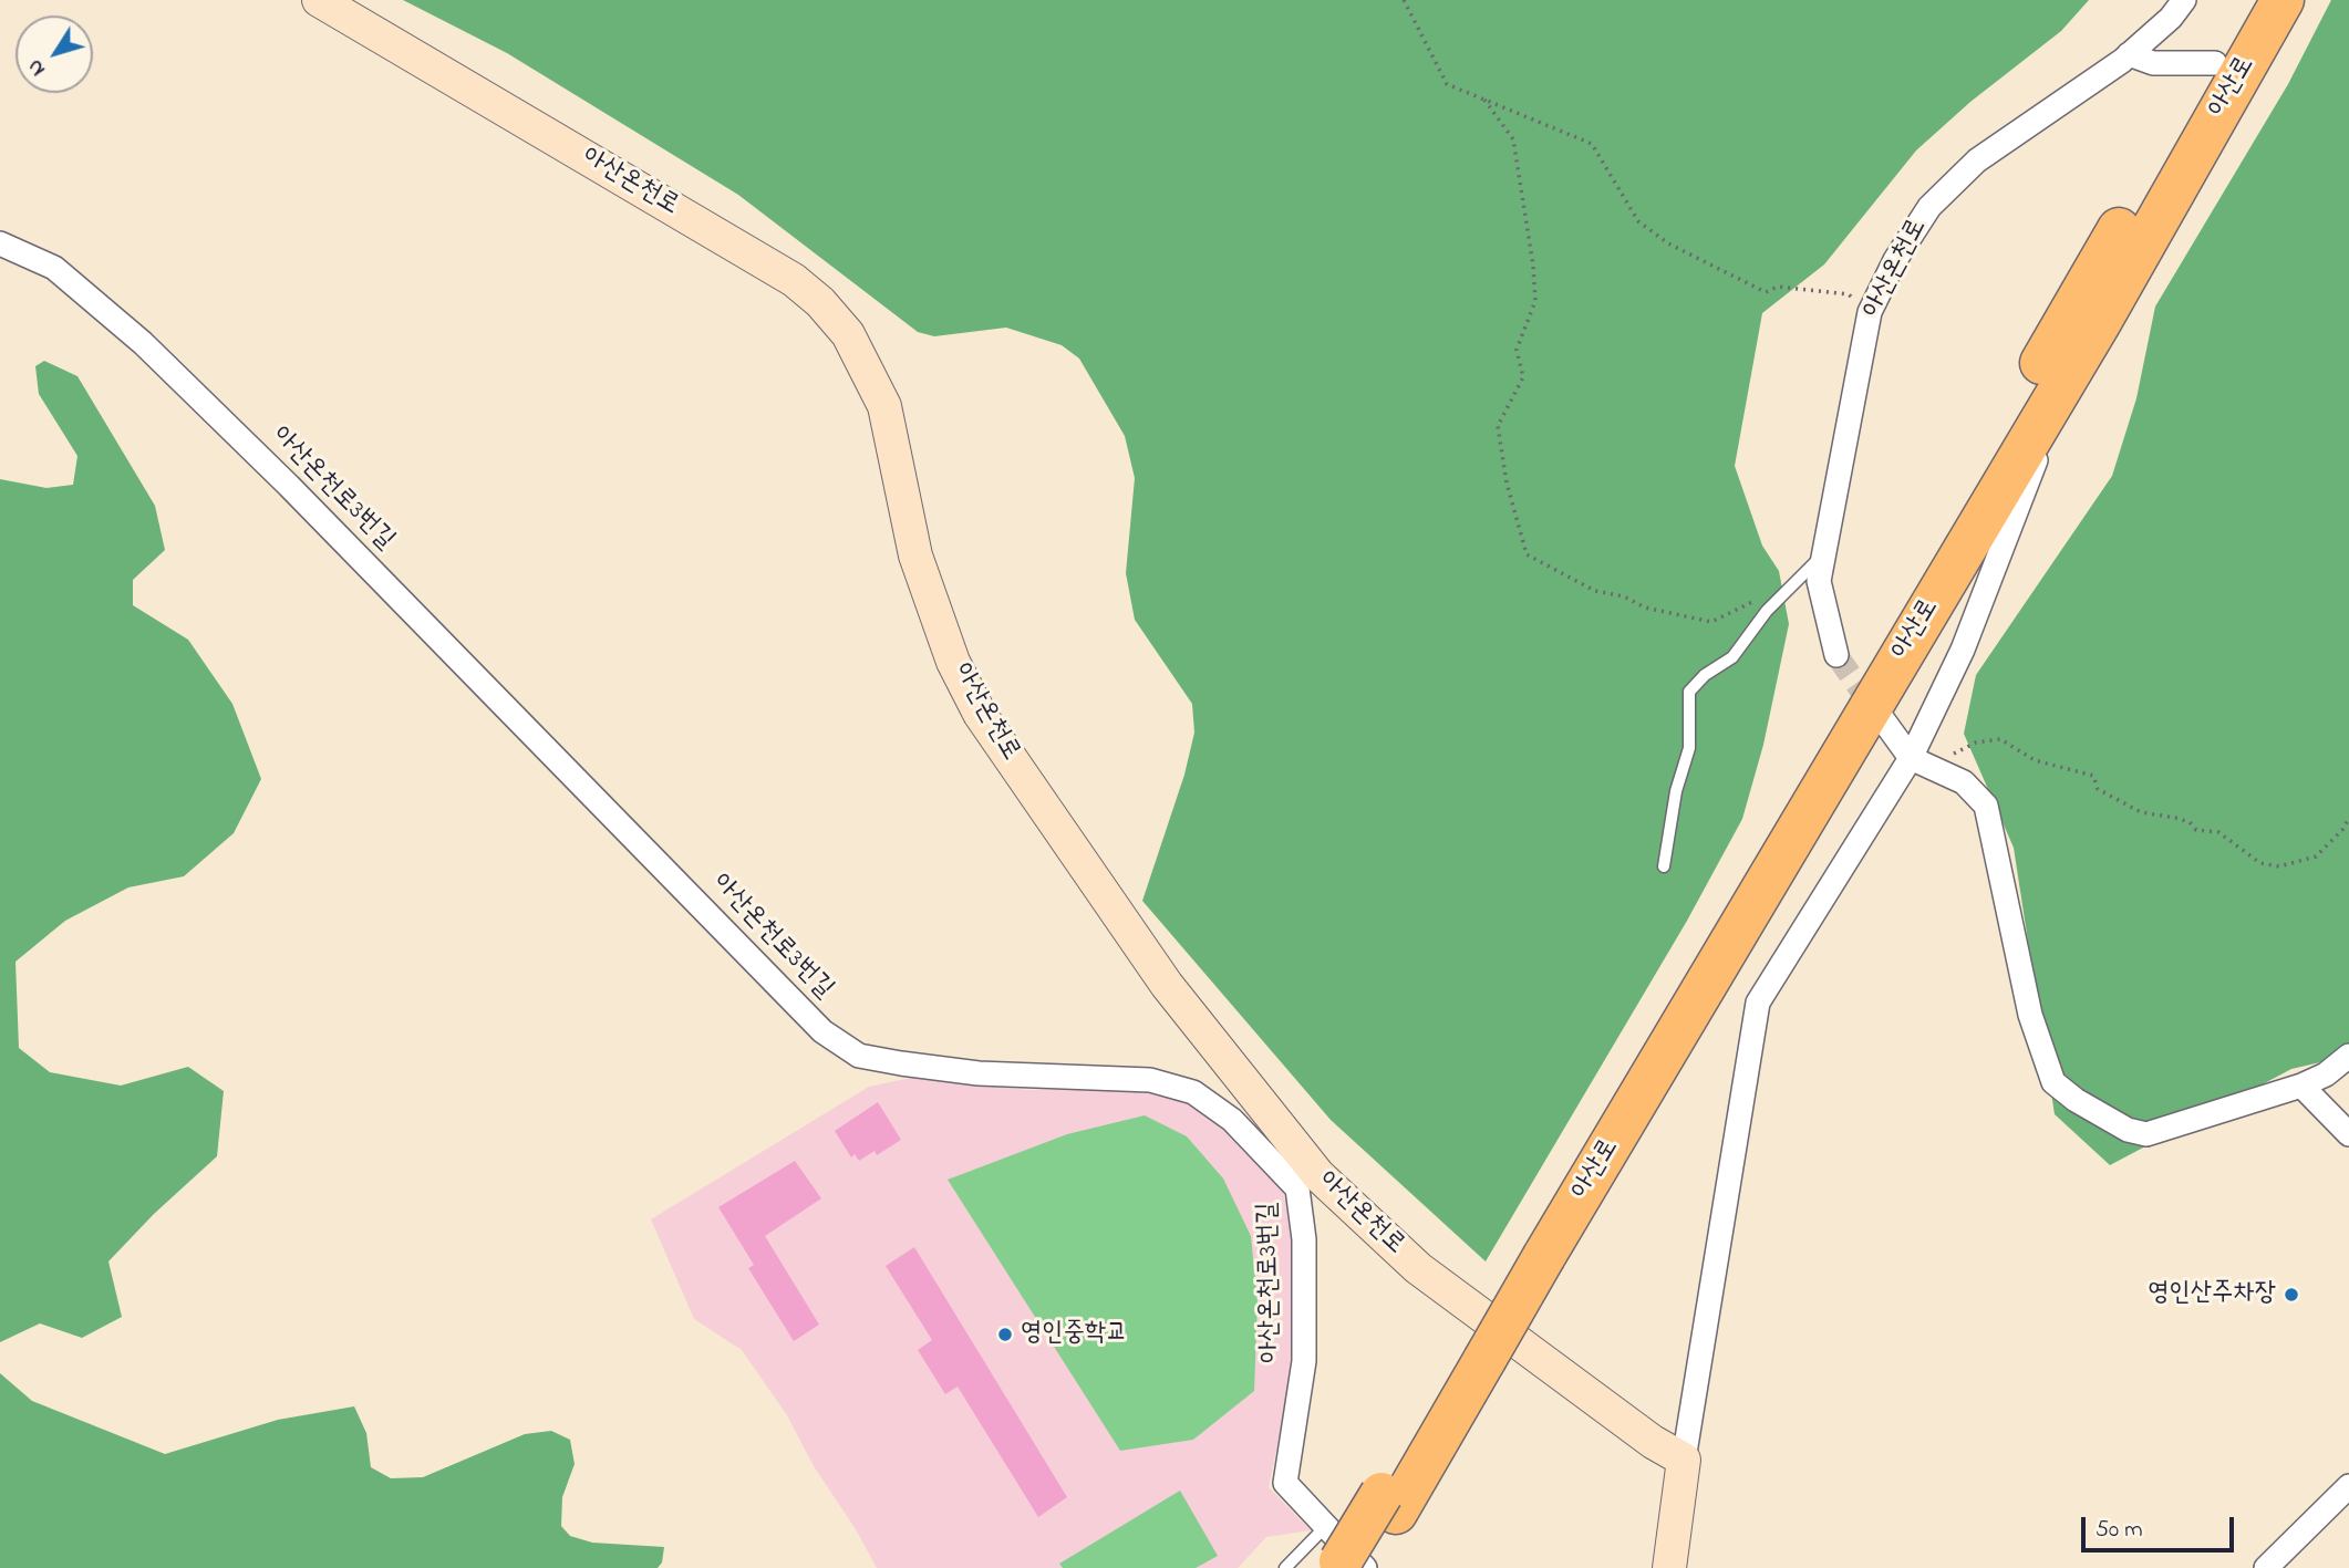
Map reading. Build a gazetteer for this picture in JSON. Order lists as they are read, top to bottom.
{
  "streets": {
    "highway": ["아산로"],
    "main road": ["아산온천로"],
    "street": ["아산온천로3번길"]
  },
  "crossings": [
    ["아산온천로", "아산온천로3번길"]
  ],
  "places": ["영인산주차장", "영인중학교"],
  "scale_bar": "50 m",
  "north": "bottom left"
}
